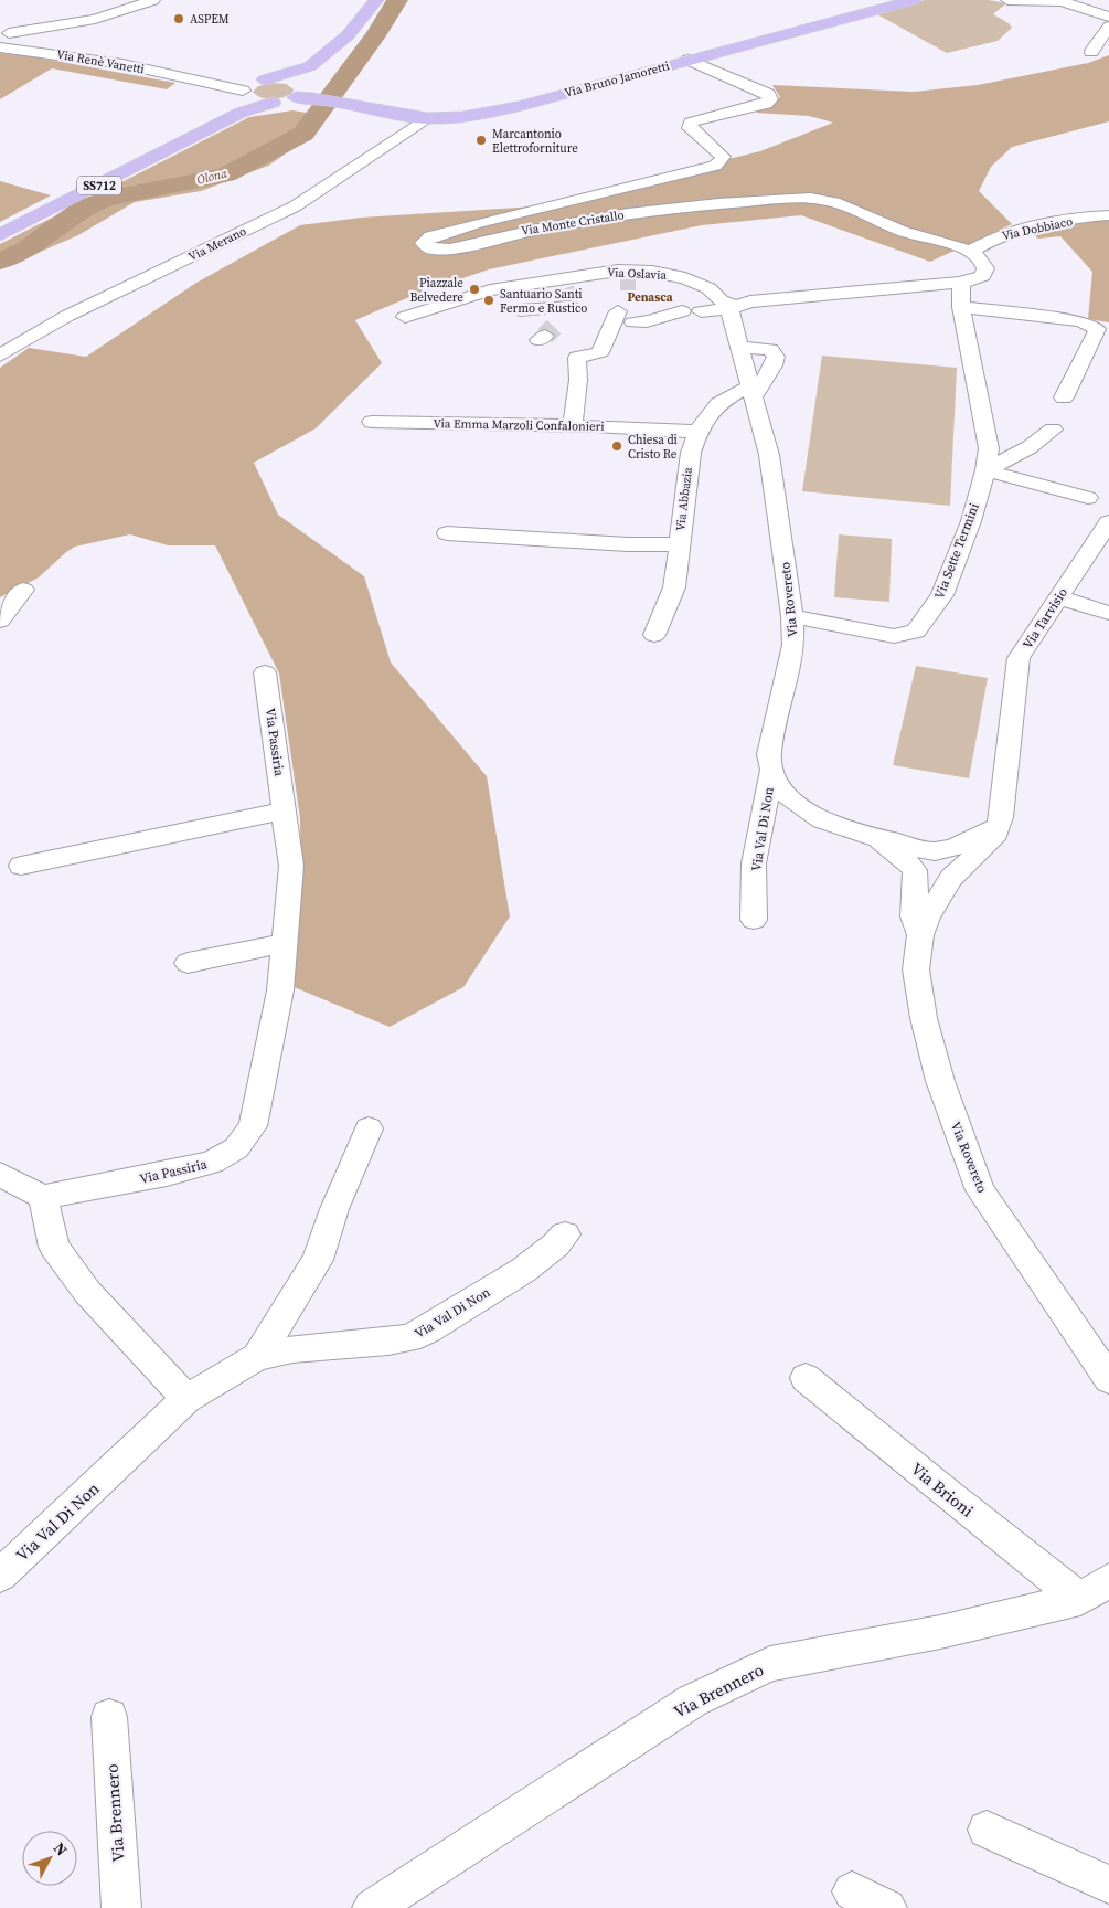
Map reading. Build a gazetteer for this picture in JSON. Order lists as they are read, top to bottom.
{
  "streets": {
    "main road": ["Via Bruno Jamoretti", "SS712"],
    "street": [
      "Via Renè Vanetti",
      "Via Monte Cristallo",
      "Via Dobbiaco",
      "Via Merano",
      "Via Oslavia",
      "Via Emma Marzoli Confalonieri",
      "Via Abbazia",
      "Via Sette Termini",
      "Via Rovereto",
      "Via Tarvisio",
      "Via Passiria",
      "Via Val Di Non",
      "Via Brioni",
      "Via Brennero"
    ]
  },
  "crossings": [
    ["Via Renè Vanetti", "Via Bruno Jamoretti"],
    ["Via Renè Vanetti", "SS712"],
    ["Via Bruno Jamoretti", "SS712"],
    ["Via Bruno Jamoretti", "Via Monte Cristallo"],
    ["Via Bruno Jamoretti", "Via Merano"],
    ["Via Monte Cristallo", "Via Dobbiaco"],
    ["Via Oslavia", "Via Rovereto"],
    ["Via Emma Marzoli Confalonieri", "Via Abbazia"],
    ["Via Abbazia", "Via Rovereto"],
    ["Via Sette Termini", "Via Rovereto"],
    ["Via Rovereto", "Via Tarvisio"],
    ["Via Rovereto", "Via Val Di Non"],
    ["Via Brioni", "Via Brennero"]
  ],
  "districts": ["Penasca"],
  "water": ["Olona"],
  "places": [
    "ASPEM",
    "Marcantonio Elettroforniture",
    "Piazzale Belvedere",
    "Santuario Santi Fermo e Rustico",
    "Chiesa di Cristo Re"
  ],
  "north": "top right"
}
